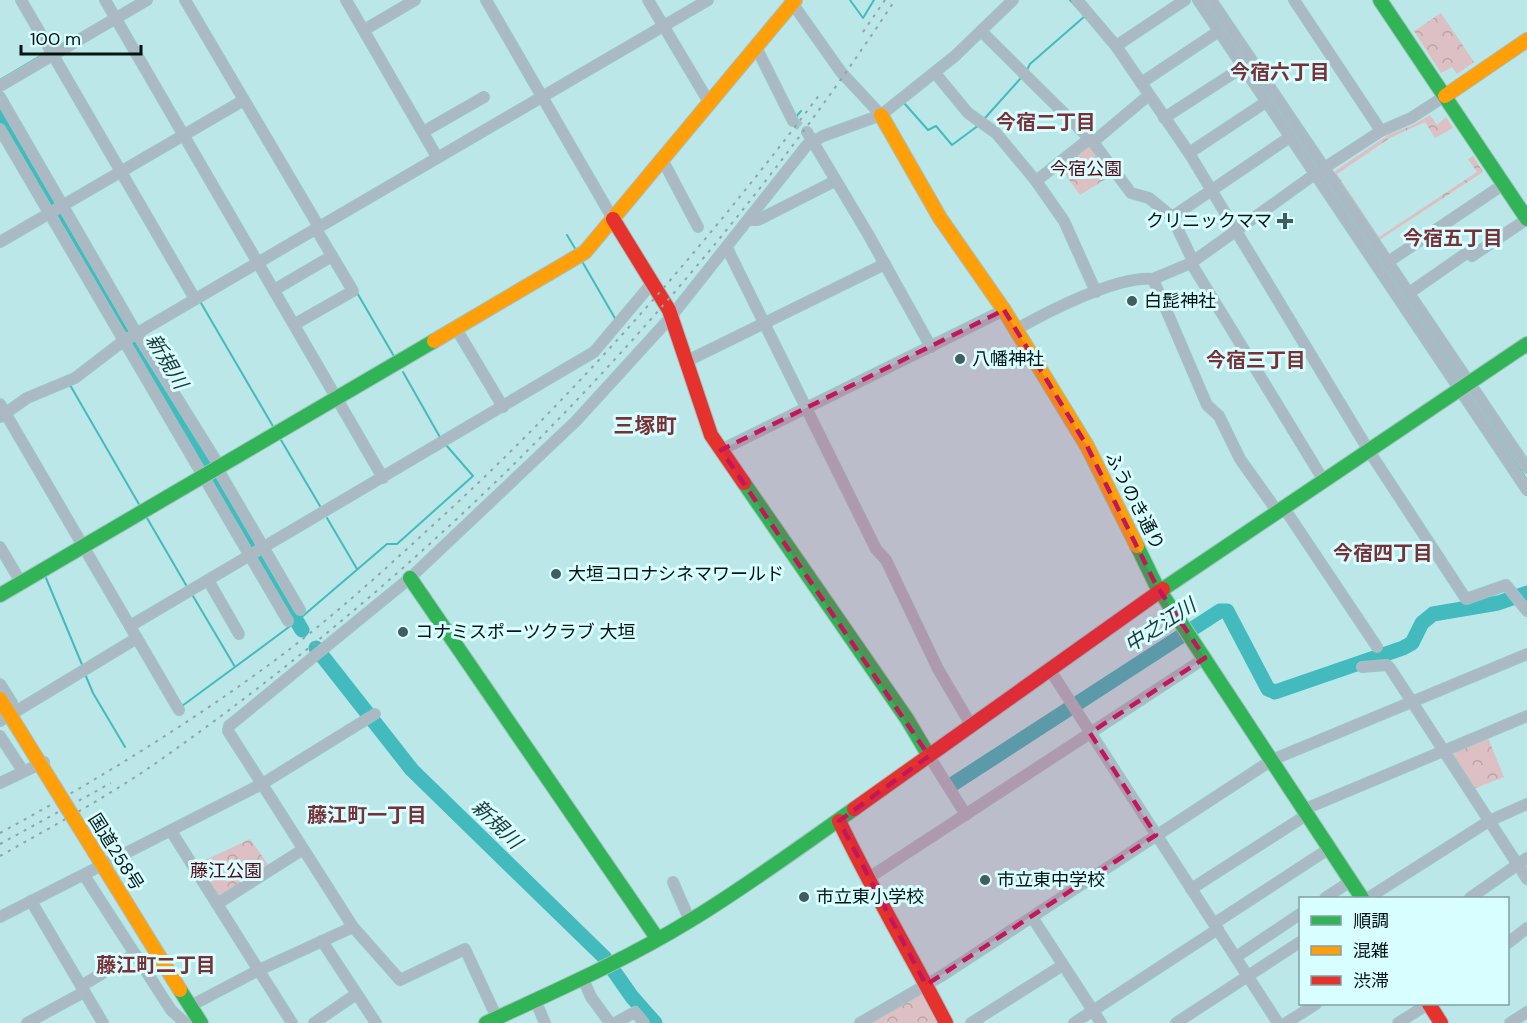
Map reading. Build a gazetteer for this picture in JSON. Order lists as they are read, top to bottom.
{
  "streets": {
    "main road": ["ふうのき通り", "国道258号"]
  },
  "districts": [
    "今宿六丁目",
    "今宿二丁目",
    "今宿五丁目",
    "今宿三丁目",
    "三塚町",
    "今宿四丁目",
    "藤江町一丁目",
    "藤江町二丁目"
  ],
  "water": ["新規川", "中之江川"],
  "parks": ["今宿公園", "藤江公園"],
  "places": {
    "health": ["クリニックママ"],
    "other": [
      "白髭神社",
      "八幡神社",
      "大垣コロナシネマワールド",
      "コナミスポーツクラブ 大垣",
      "市立東中学校",
      "市立東小学校"
    ]
  },
  "legend": ["順調", "混雑", "渋滞"],
  "scale_bar": "100 m"
}
